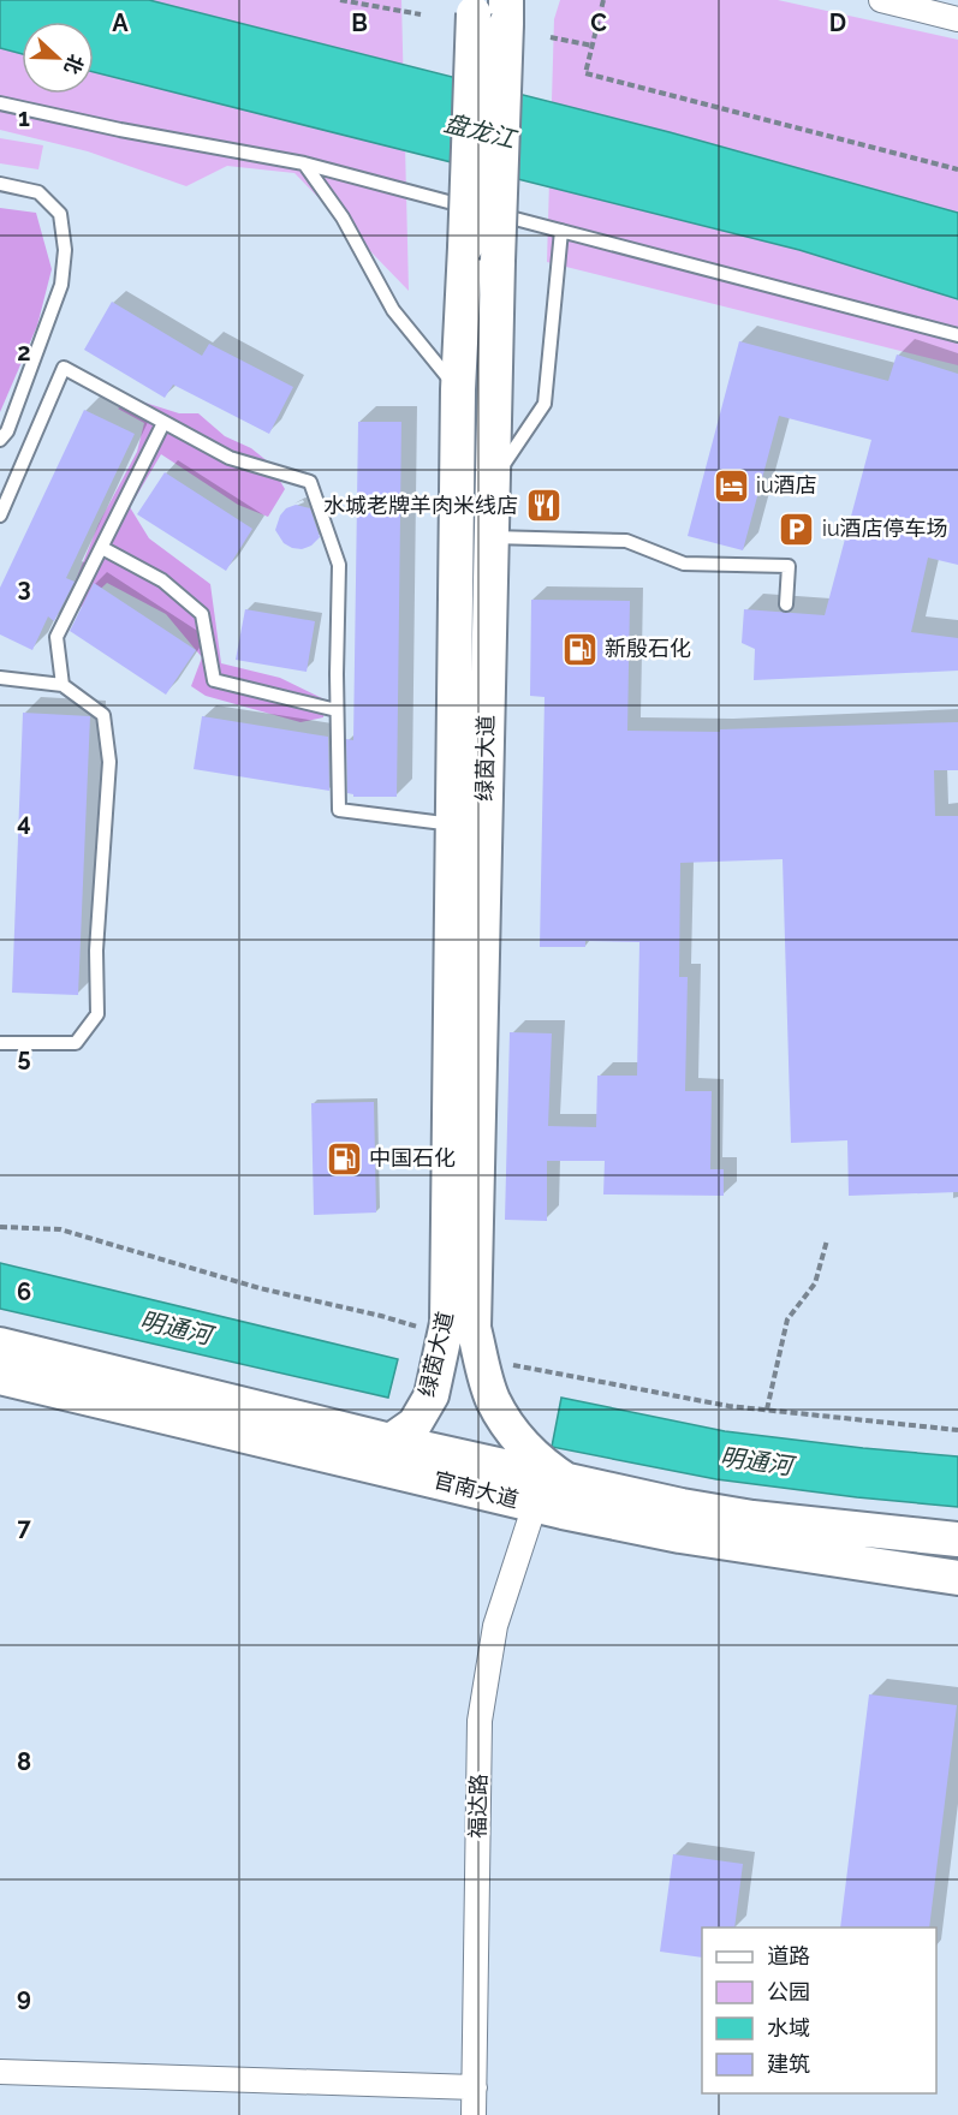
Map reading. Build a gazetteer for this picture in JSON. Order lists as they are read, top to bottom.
{
  "streets": {
    "main road": ["绿茵大道", "官南大道"],
    "street": ["福达路"]
  },
  "crossings": [
    ["绿茵大道", "官南大道"],
    ["官南大道", "福达路"]
  ],
  "water": ["盘龙江", "明通河"],
  "places": {
    "hotel": ["iu酒店"],
    "restaurant": ["水城老牌羊肉米线店"],
    "parking": ["iu酒店停车场"],
    "fuel station": ["新殷石化", "中国石化"]
  },
  "legend": [
    "道路",
    "公园",
    "水域",
    "建筑"
  ],
  "north": "right",
  "grid": {
    "columns": [
      "A",
      "B",
      "C",
      "D"
    ],
    "rows": [
      "1",
      "2",
      "3",
      "4",
      "5",
      "6",
      "7",
      "8",
      "9"
    ]
  }
}
